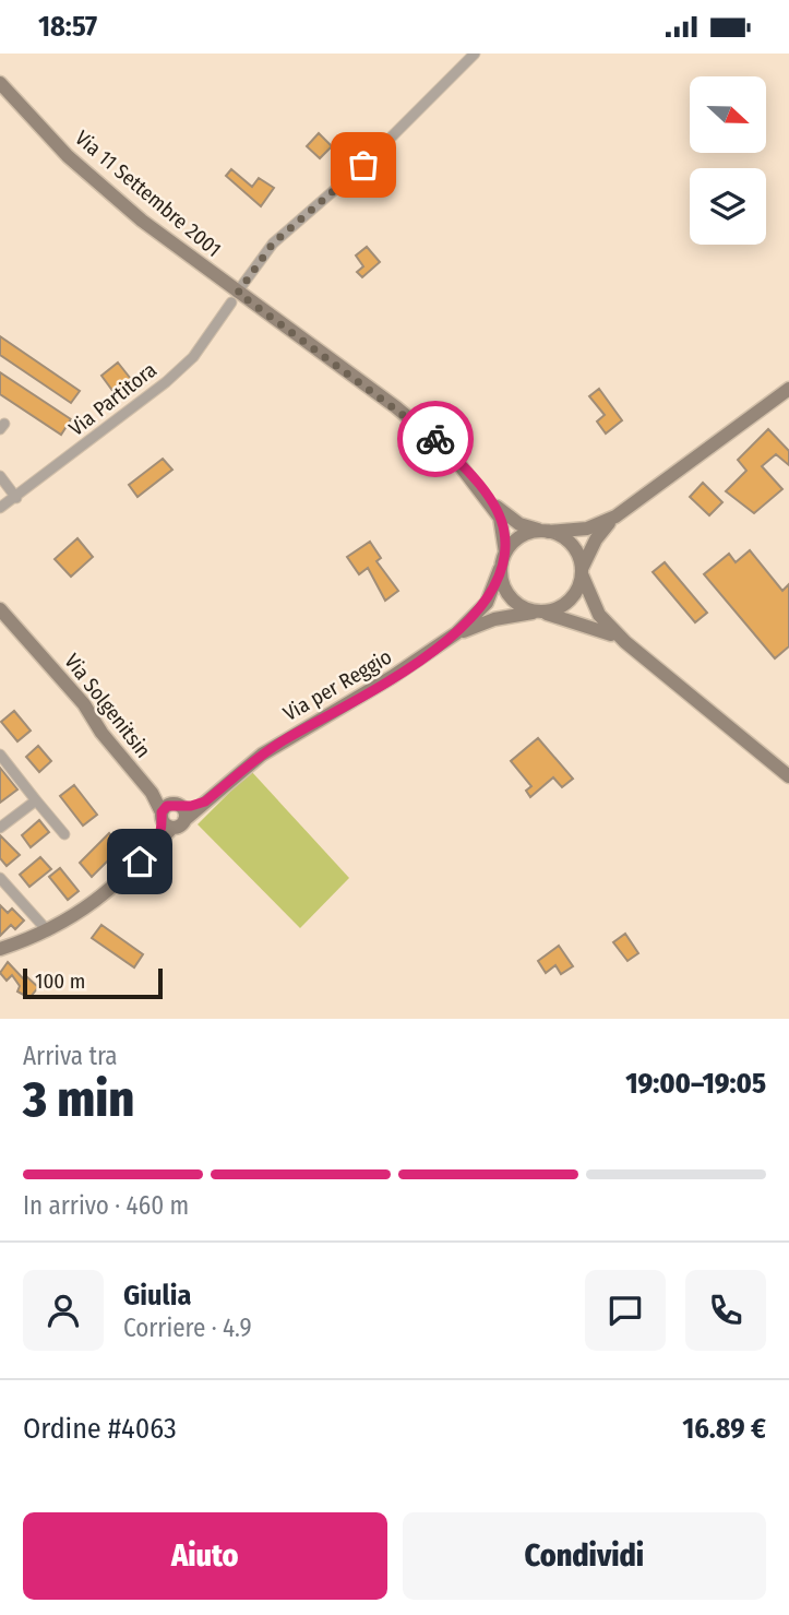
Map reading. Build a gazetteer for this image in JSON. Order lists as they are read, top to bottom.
{
  "streets": {
    "main road": ["Via 11 Settembre 2001", "Via per Reggio", "Via Solgenitsin"],
    "street": ["Via Partitora"]
  },
  "crossings": [
    ["Via 11 Settembre 2001", "Via Partitora"],
    ["Via 11 Settembre 2001", "Via per Reggio"],
    ["Via per Reggio", "Via Solgenitsin"]
  ],
  "scale_bar": "100 m",
  "north": "right",
  "page": {
    "status": "18:57",
    "scale": "100 m",
    "heading": ["3 min", "Arriva tra", "19:00–19:05"],
    "panel": [
      "Giulia",
      "Corriere · 4.9",
      "Ordine #4063",
      "16.89 €"
    ],
    "bar": "In arrivo · 460 m",
    "buttons": ["Aiuto", "Condividi"]
  }
}
